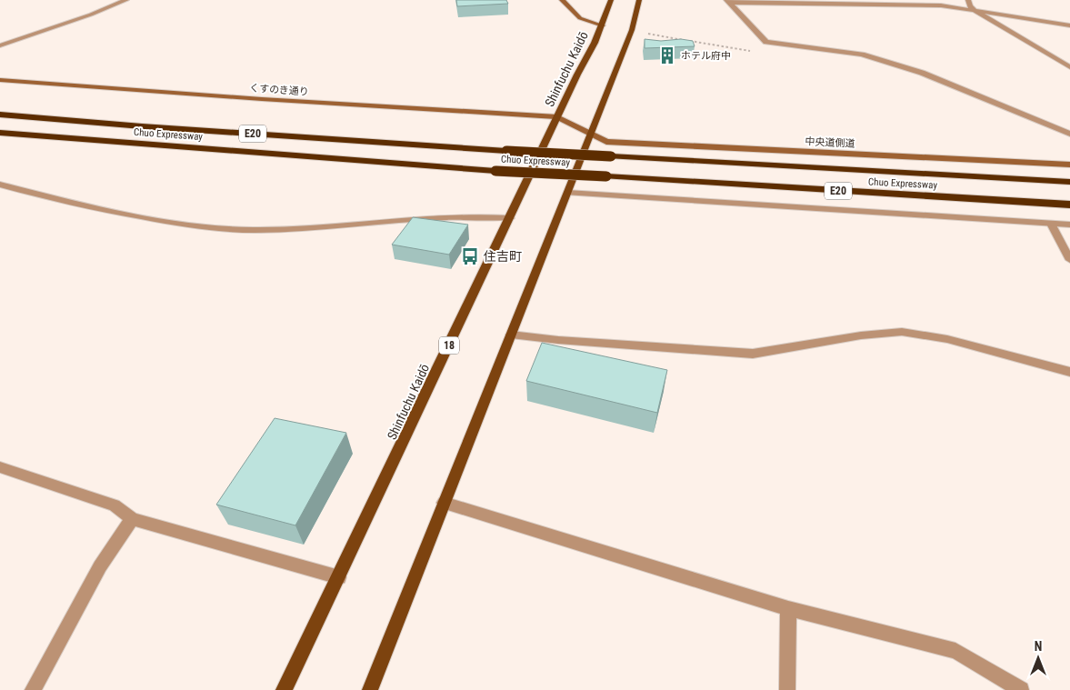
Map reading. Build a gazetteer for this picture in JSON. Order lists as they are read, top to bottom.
{
  "streets": {
    "highway": ["E20", "Chuo Expressway"],
    "main road": ["Shinfuchu Kaidō", "18"],
    "street": ["くすのき通り", "中央道側道"]
  },
  "crossings": [
    ["Shinfuchu Kaidō", "くすのき通り"],
    ["Shinfuchu Kaidō", "中央道側道"],
    ["くすのき通り", "中央道側道"]
  ],
  "places": {
    "building": ["ホテル府中"],
    "bus stop": ["住吉町"]
  },
  "north": "top"
}
